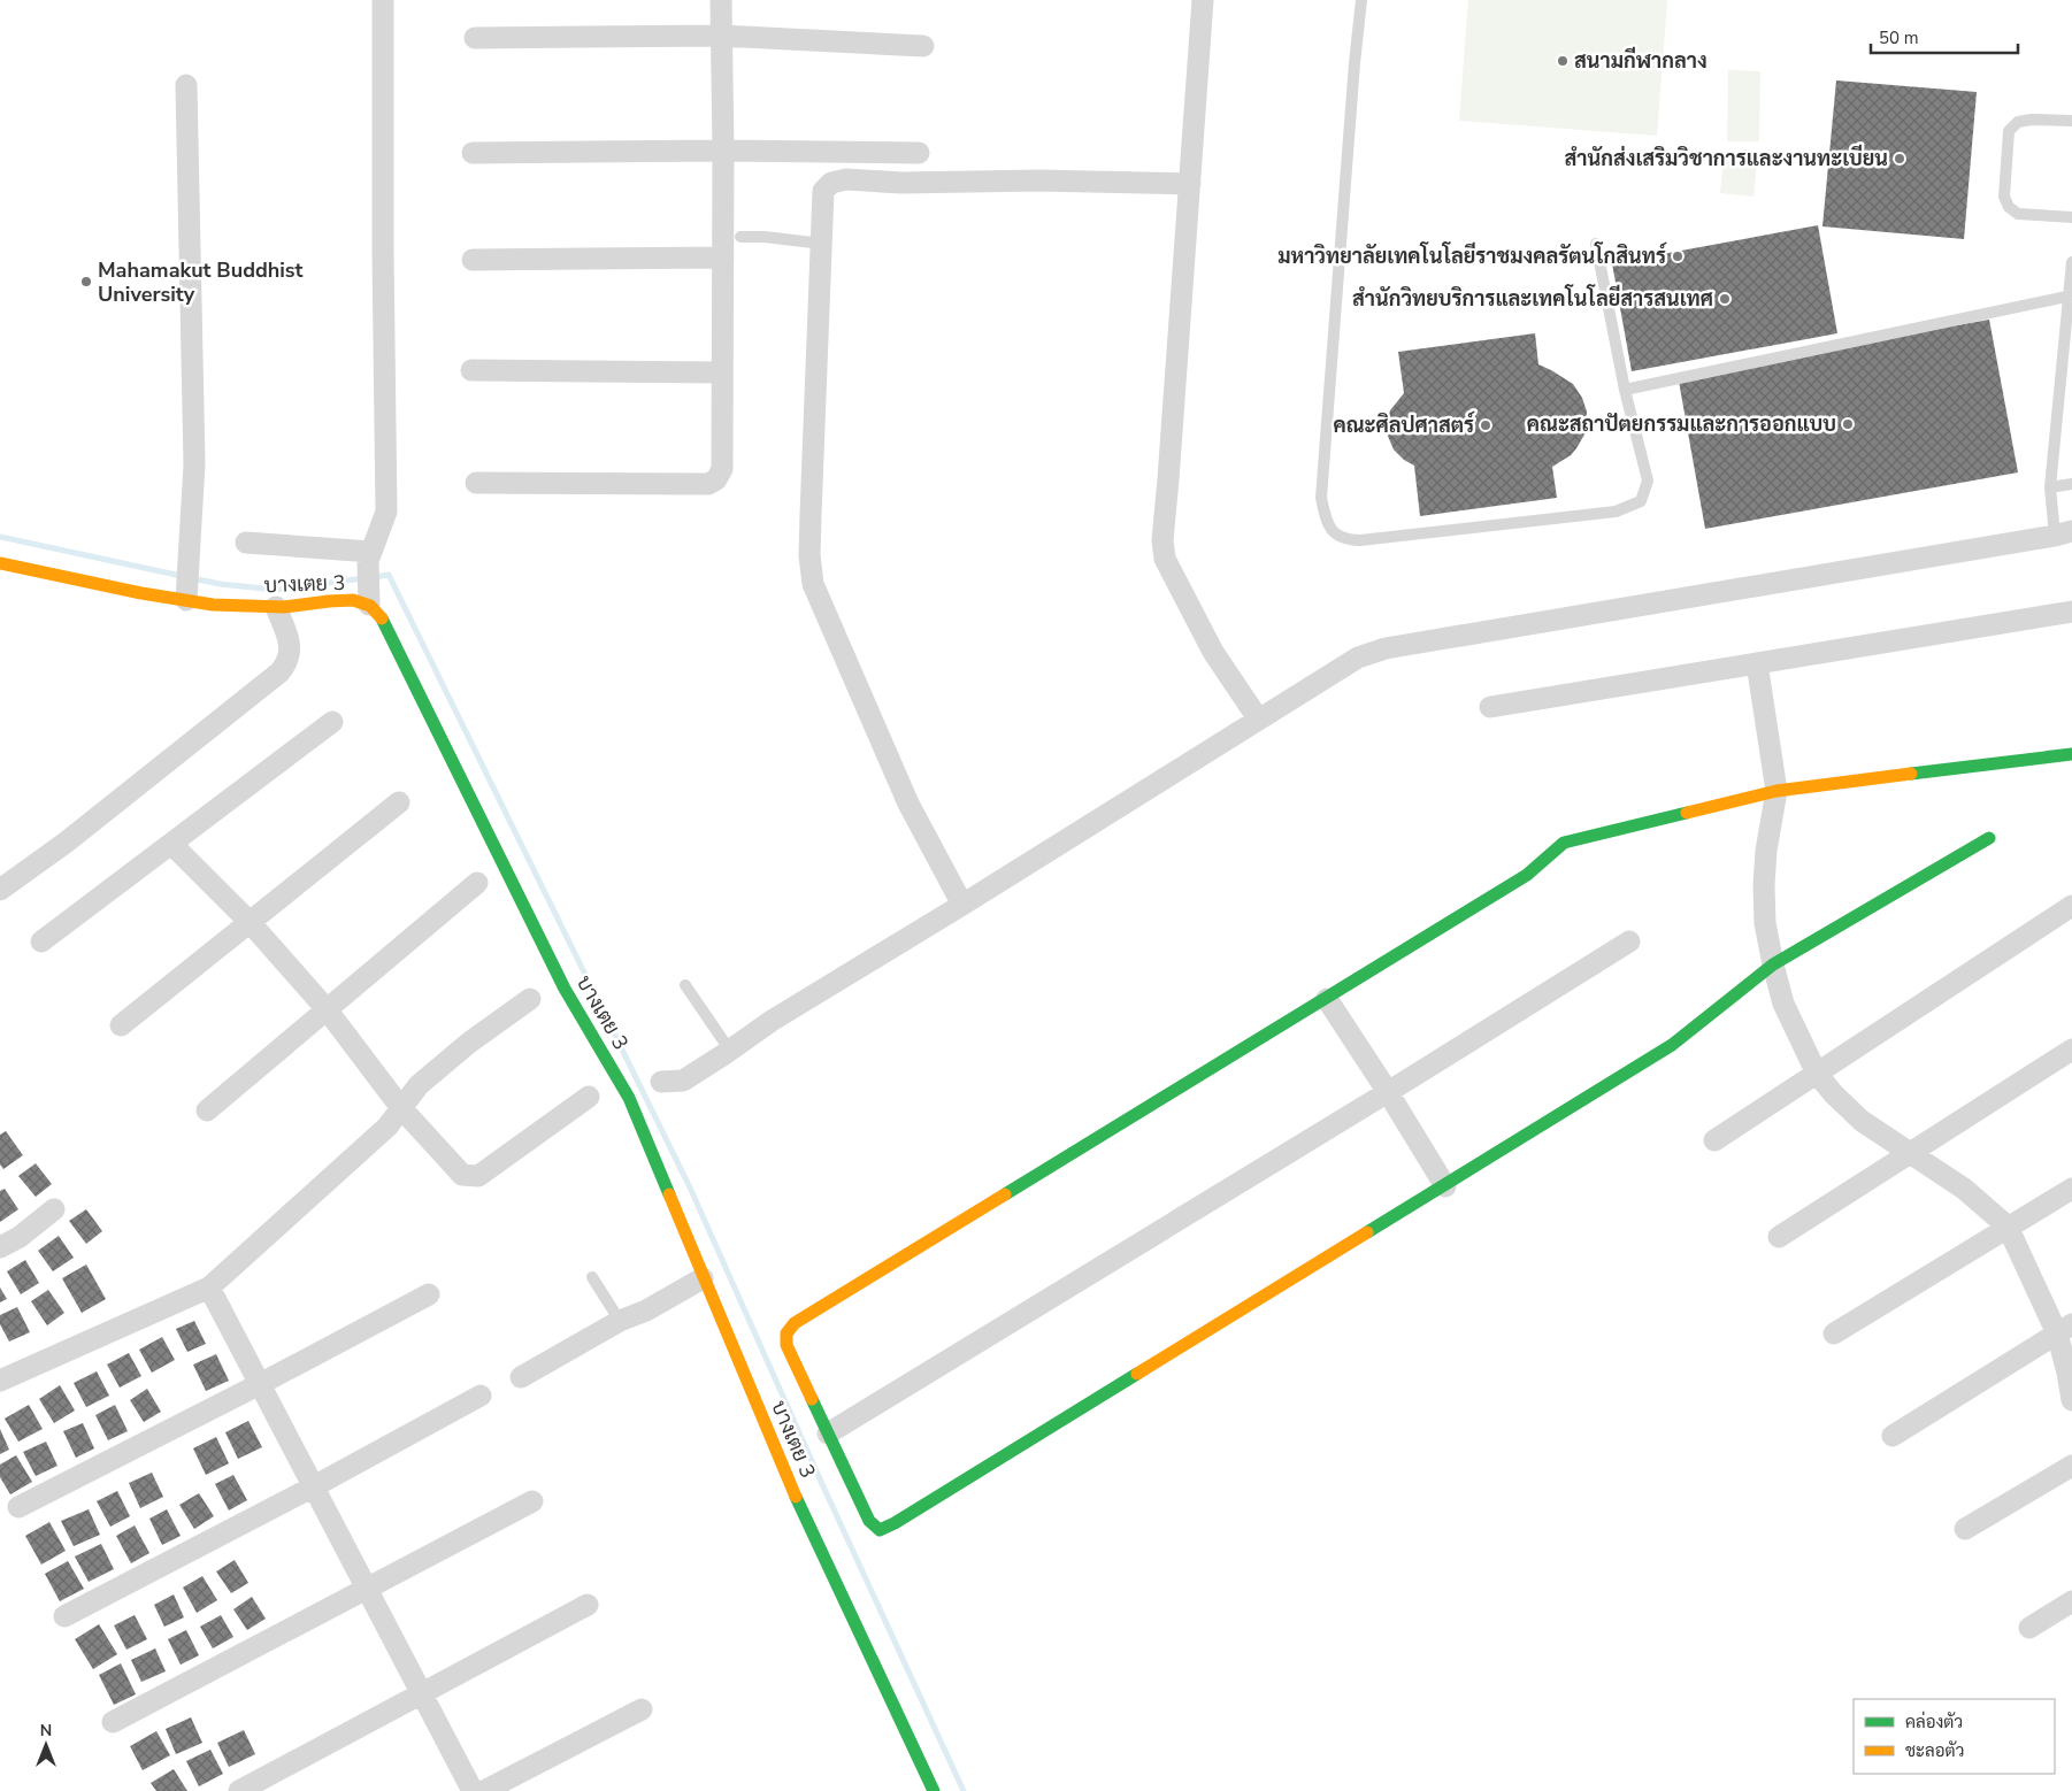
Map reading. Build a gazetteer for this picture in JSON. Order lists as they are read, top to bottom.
{
  "streets": {
    "street": ["บางเตย 3"]
  },
  "places": [
    "สนามกีฬากลาง",
    "สำนักส่งเสริมวิชาการและงานทะเบียน",
    "มหาวิทยาลัยเทคโนโลยีราชมงคลรัตนโกสินทร์",
    "Mahamakut Buddhist University",
    "สำนักวิทยบริการและเทคโนโลยีสารสนเทศ",
    "คณะสถาปัตยกรรมและการออกแบบ",
    "คณะศิลปศาสตร์"
  ],
  "legend": ["คล่องตัว", "ชะลอตัว"],
  "scale_bar": "50 m",
  "north": "top"
}
